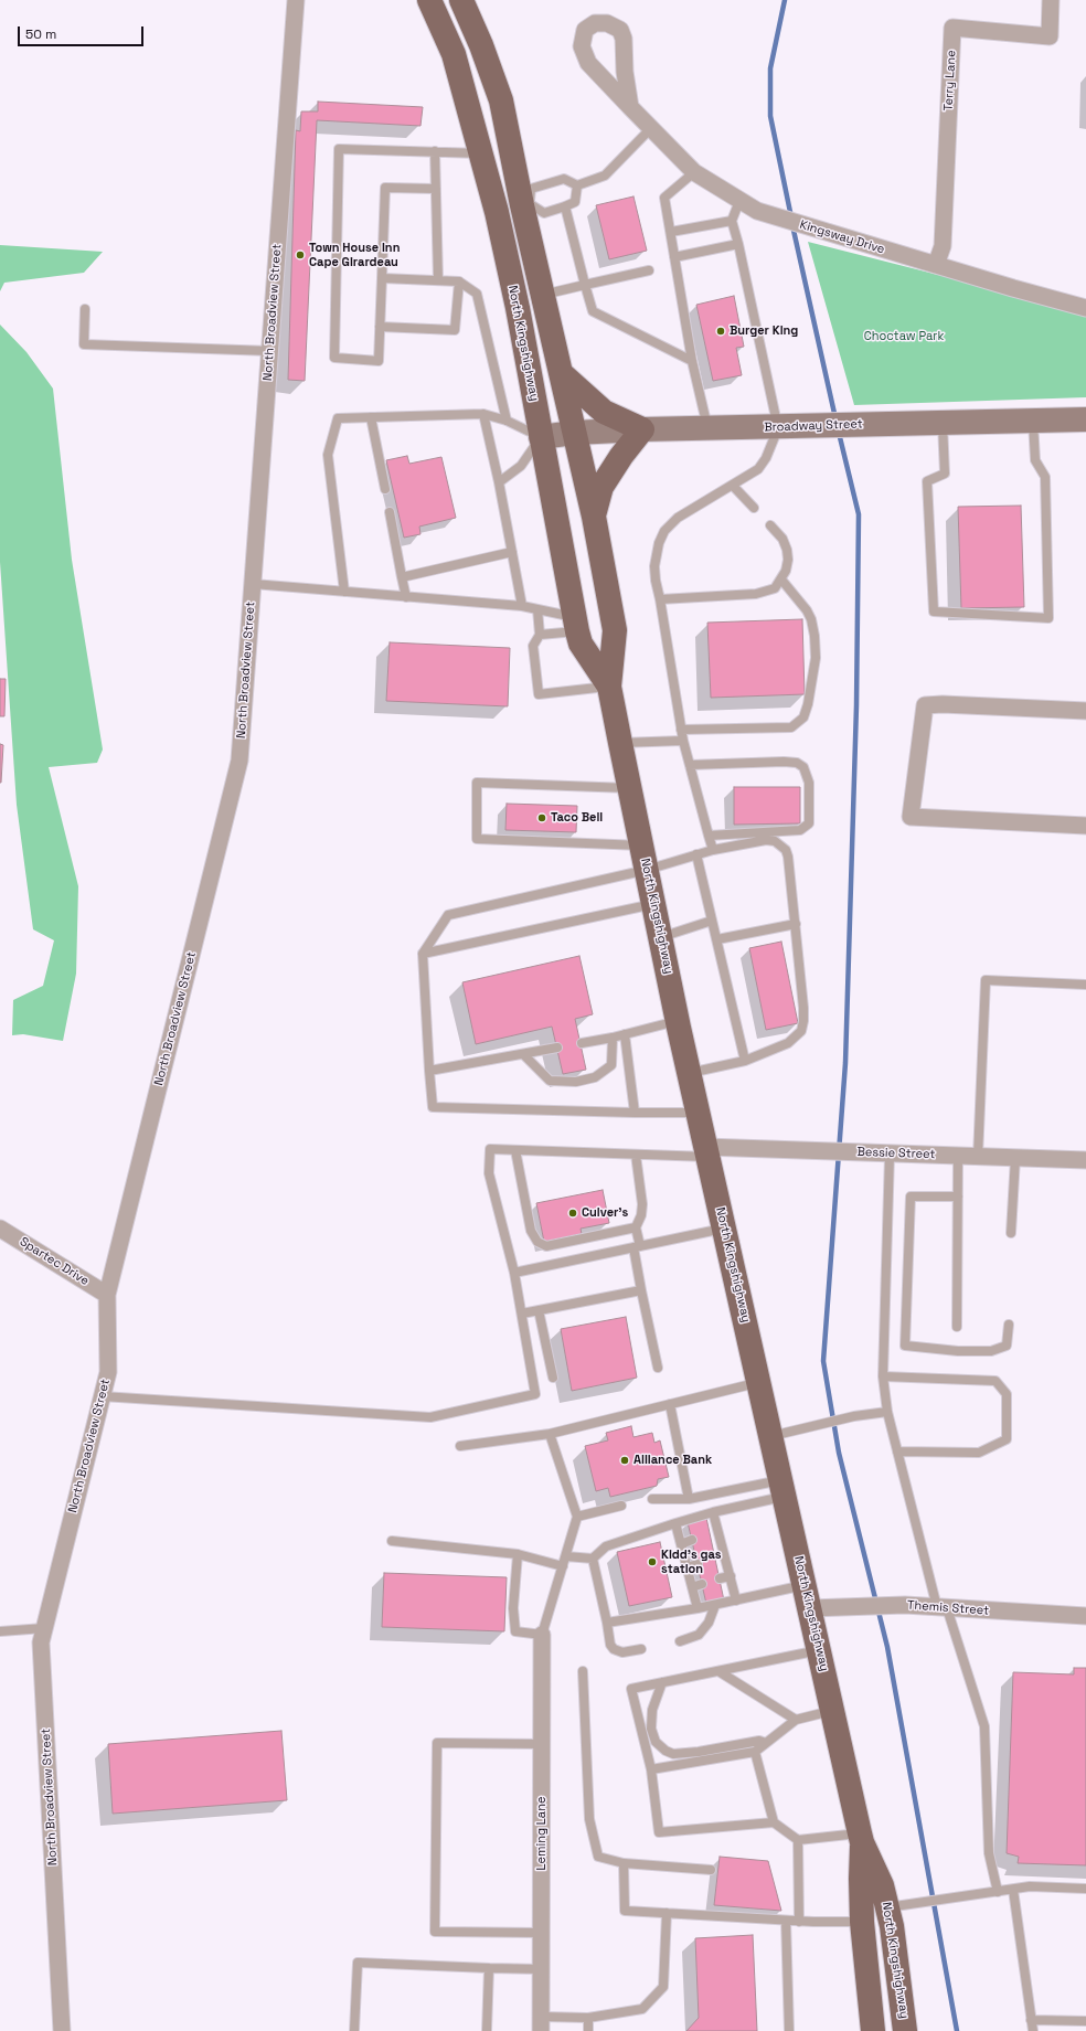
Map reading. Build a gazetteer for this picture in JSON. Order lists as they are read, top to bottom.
{
  "streets": {
    "main road": ["North Kingshighway", "Broadway Street"],
    "street": [
      "Terry Lane",
      "Kingsway Drive",
      "North Broadview Street",
      "Bessie Street",
      "Spartec Drive",
      "Themis Street",
      "Leming Lane"
    ]
  },
  "crossings": [
    ["Terry Lane", "Kingsway Drive"],
    ["North Broadview Street", "Spartec Drive"],
    ["North Kingshighway", "Broadway Street"],
    ["North Kingshighway", "Bessie Street"],
    ["North Kingshighway", "Themis Street"]
  ],
  "parks": ["Choctaw Park"],
  "places": [
    "Town House Inn Cape Girardeau",
    "Burger King",
    "Taco Bell",
    "Culver's",
    "Alliance Bank",
    "Kidd's gas station"
  ],
  "scale_bar": "50 m"
}
